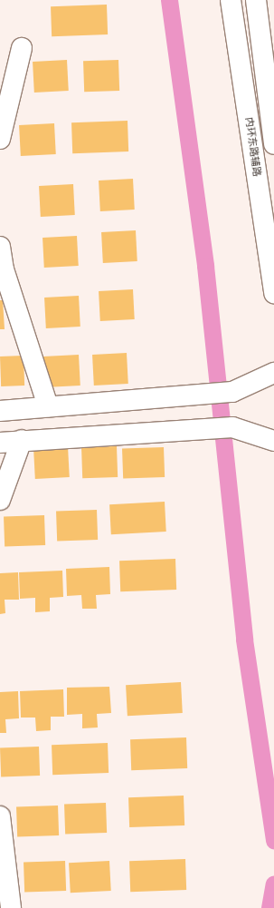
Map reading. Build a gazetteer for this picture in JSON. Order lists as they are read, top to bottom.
{
  "streets": {
    "main road": ["内环东路辅路"]
  }
}
